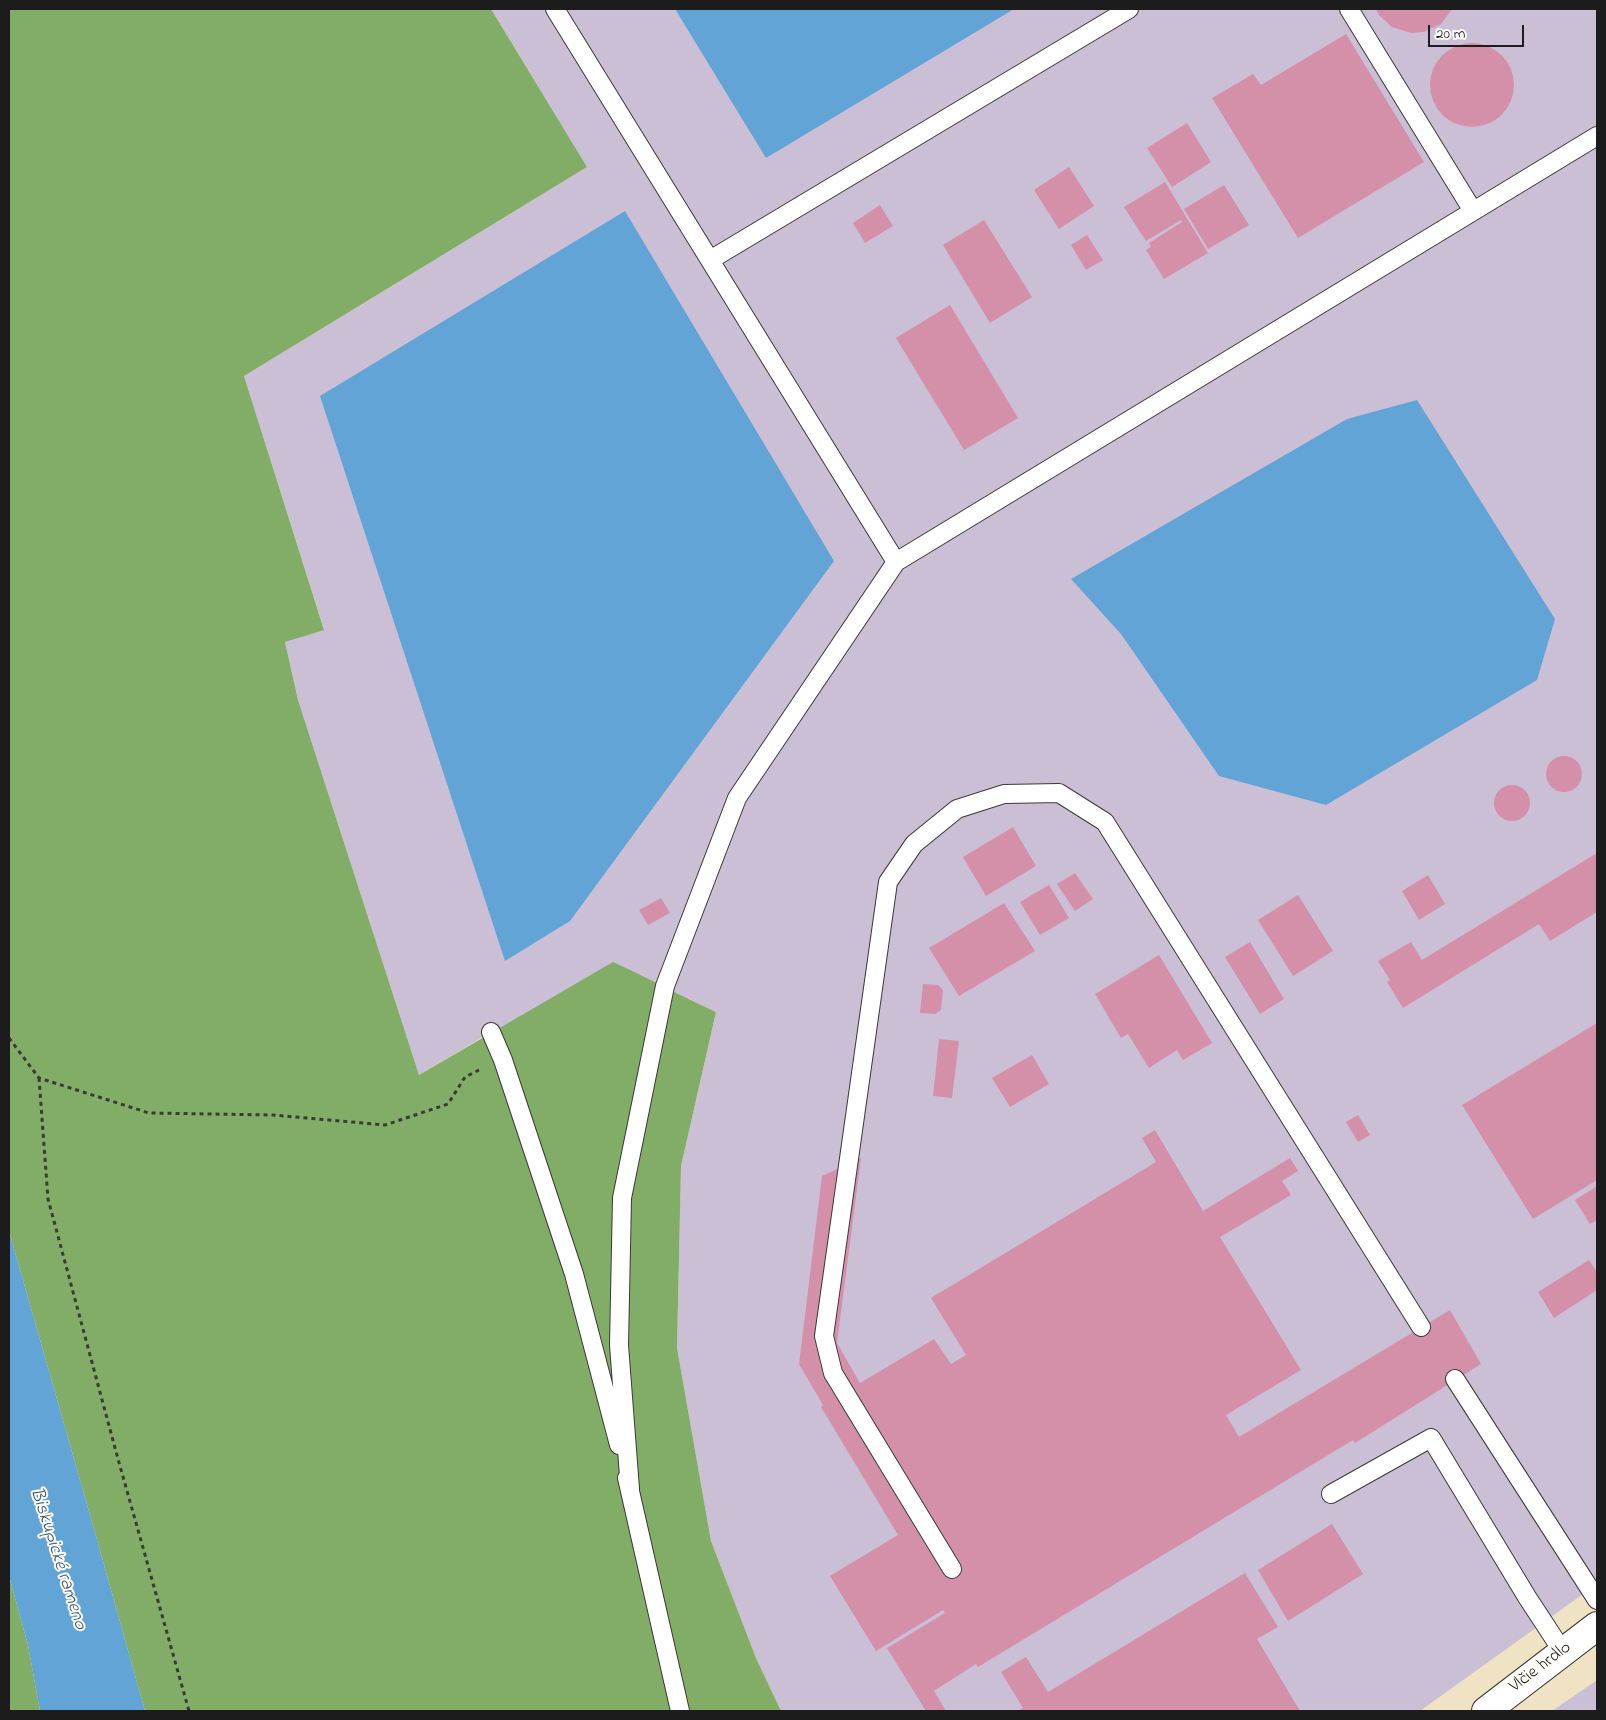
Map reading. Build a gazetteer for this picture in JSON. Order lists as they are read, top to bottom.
{
  "streets": {
    "street": ["Vlčie hrdlo"]
  },
  "water": ["Biskupické rameno"],
  "scale_bar": "20 m"
}
